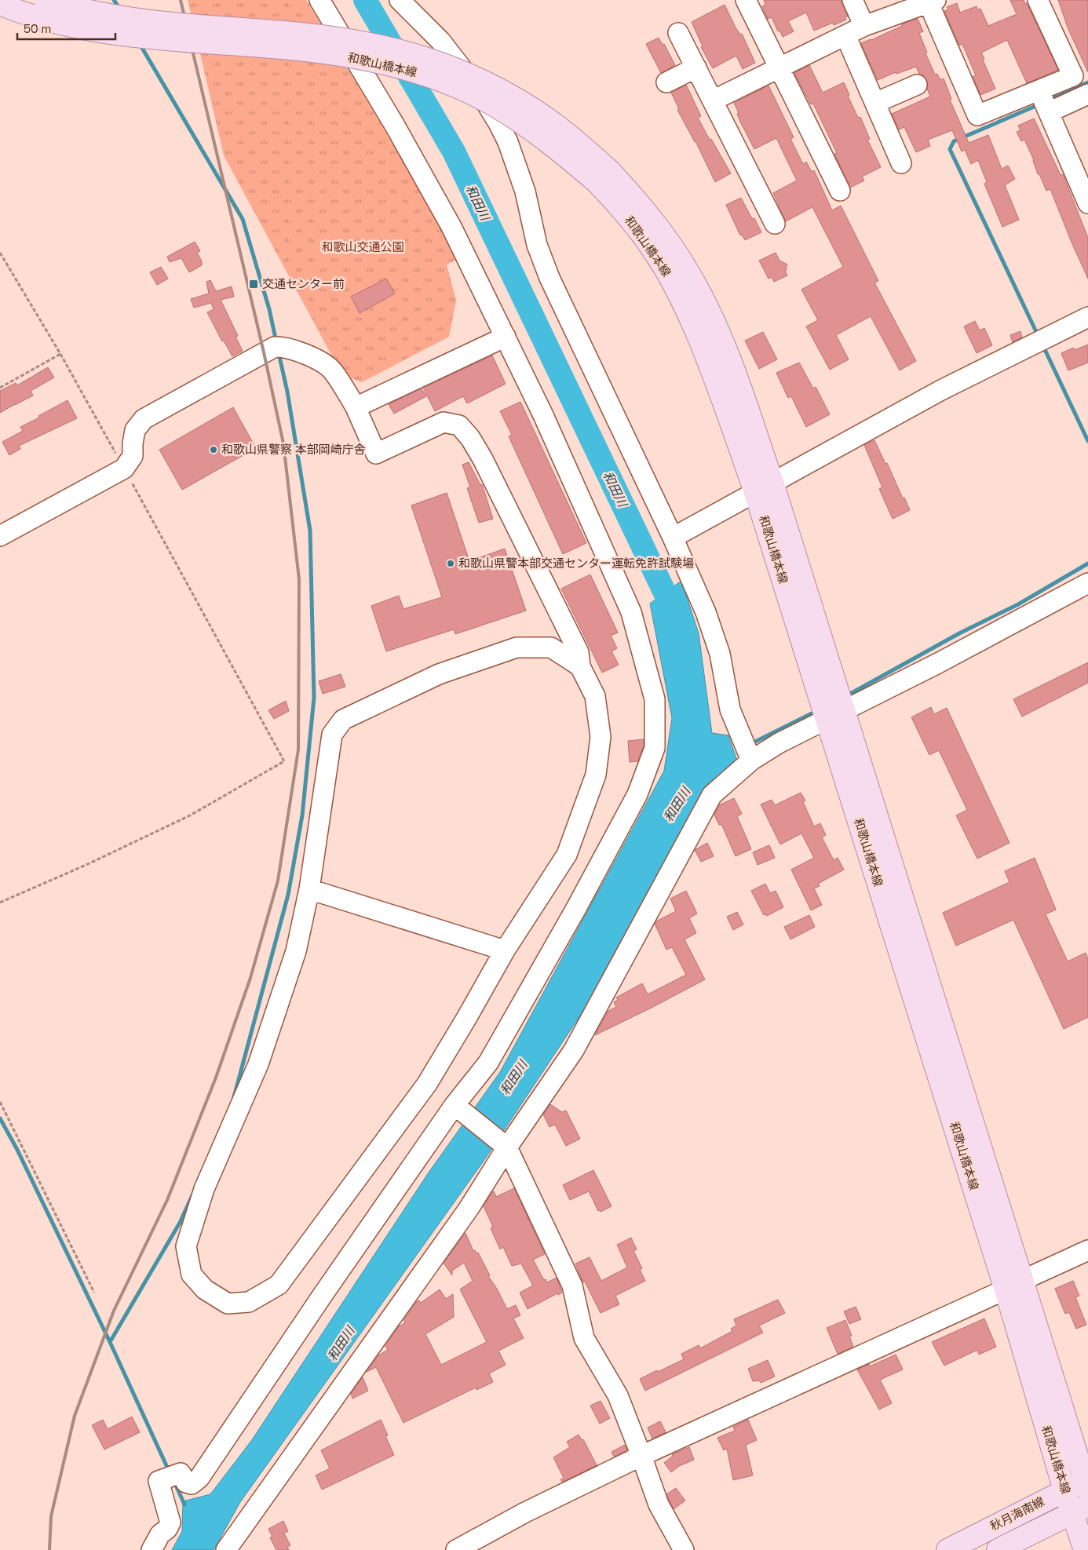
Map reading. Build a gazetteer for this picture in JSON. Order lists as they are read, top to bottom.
{
  "streets": {
    "main road": ["和歌山橋本線", "秋月海南線"]
  },
  "crossings": [
    ["和歌山橋本線", "秋月海南線"]
  ],
  "water": ["和田川"],
  "parks": ["和歌山交通公園"],
  "places": {
    "transit": ["交通センター前"],
    "other": ["和歌山県警察 本部岡崎庁舎", "和歌山県警本部交通センター運転免許試験場"]
  },
  "scale_bar": "50 m"
}
